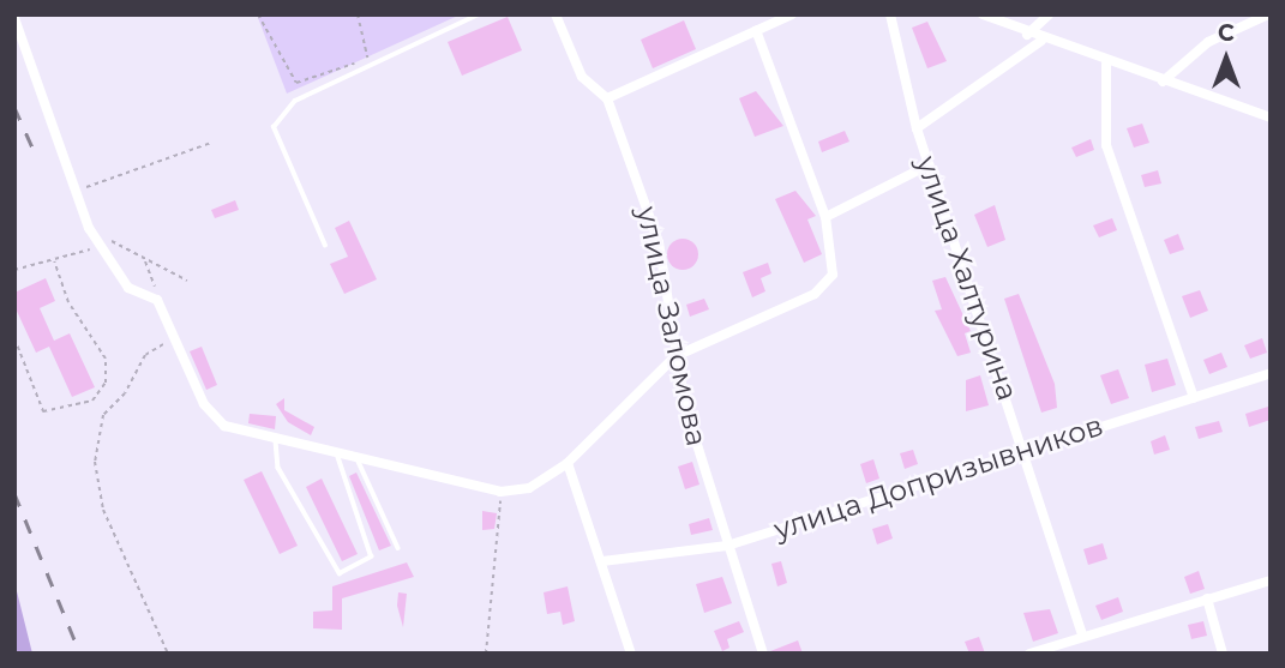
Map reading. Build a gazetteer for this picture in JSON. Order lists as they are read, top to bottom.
{
  "streets": {
    "street": ["улица Халтурина", "улица Заломова", "улица Допризывников"]
  },
  "crossings": [
    ["улица Халтурина", "улица Допризывников"],
    ["улица Заломова", "улица Допризывников"]
  ],
  "north": "top"
}
